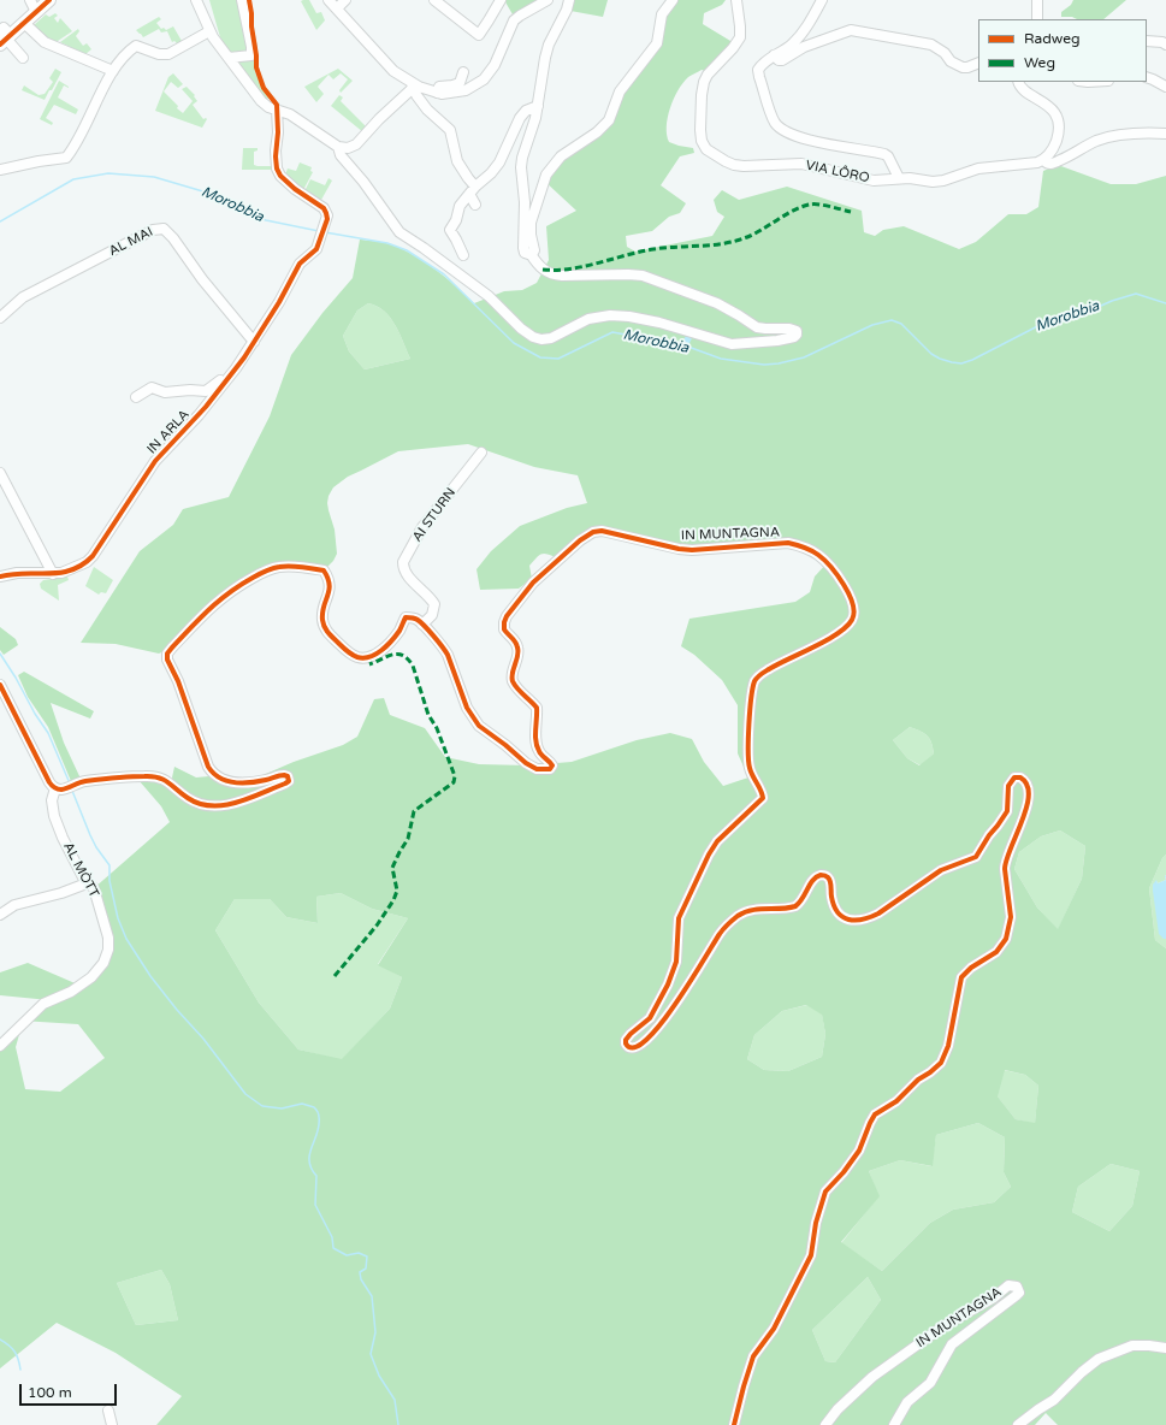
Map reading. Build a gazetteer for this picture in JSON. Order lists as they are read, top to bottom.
{
  "streets": {
    "street": [
      "VIA LÔRO",
      "AL MAI",
      "IN ARLA",
      "AI STURN",
      "IN MUNTAGNA",
      "AL MÒTT"
    ]
  },
  "crossings": [
    ["AL MAI", "IN ARLA"],
    ["AI STURN", "IN MUNTAGNA"]
  ],
  "water": ["Morobbia"],
  "legend": ["Radweg", "Weg"],
  "scale_bar": "100 m"
}
